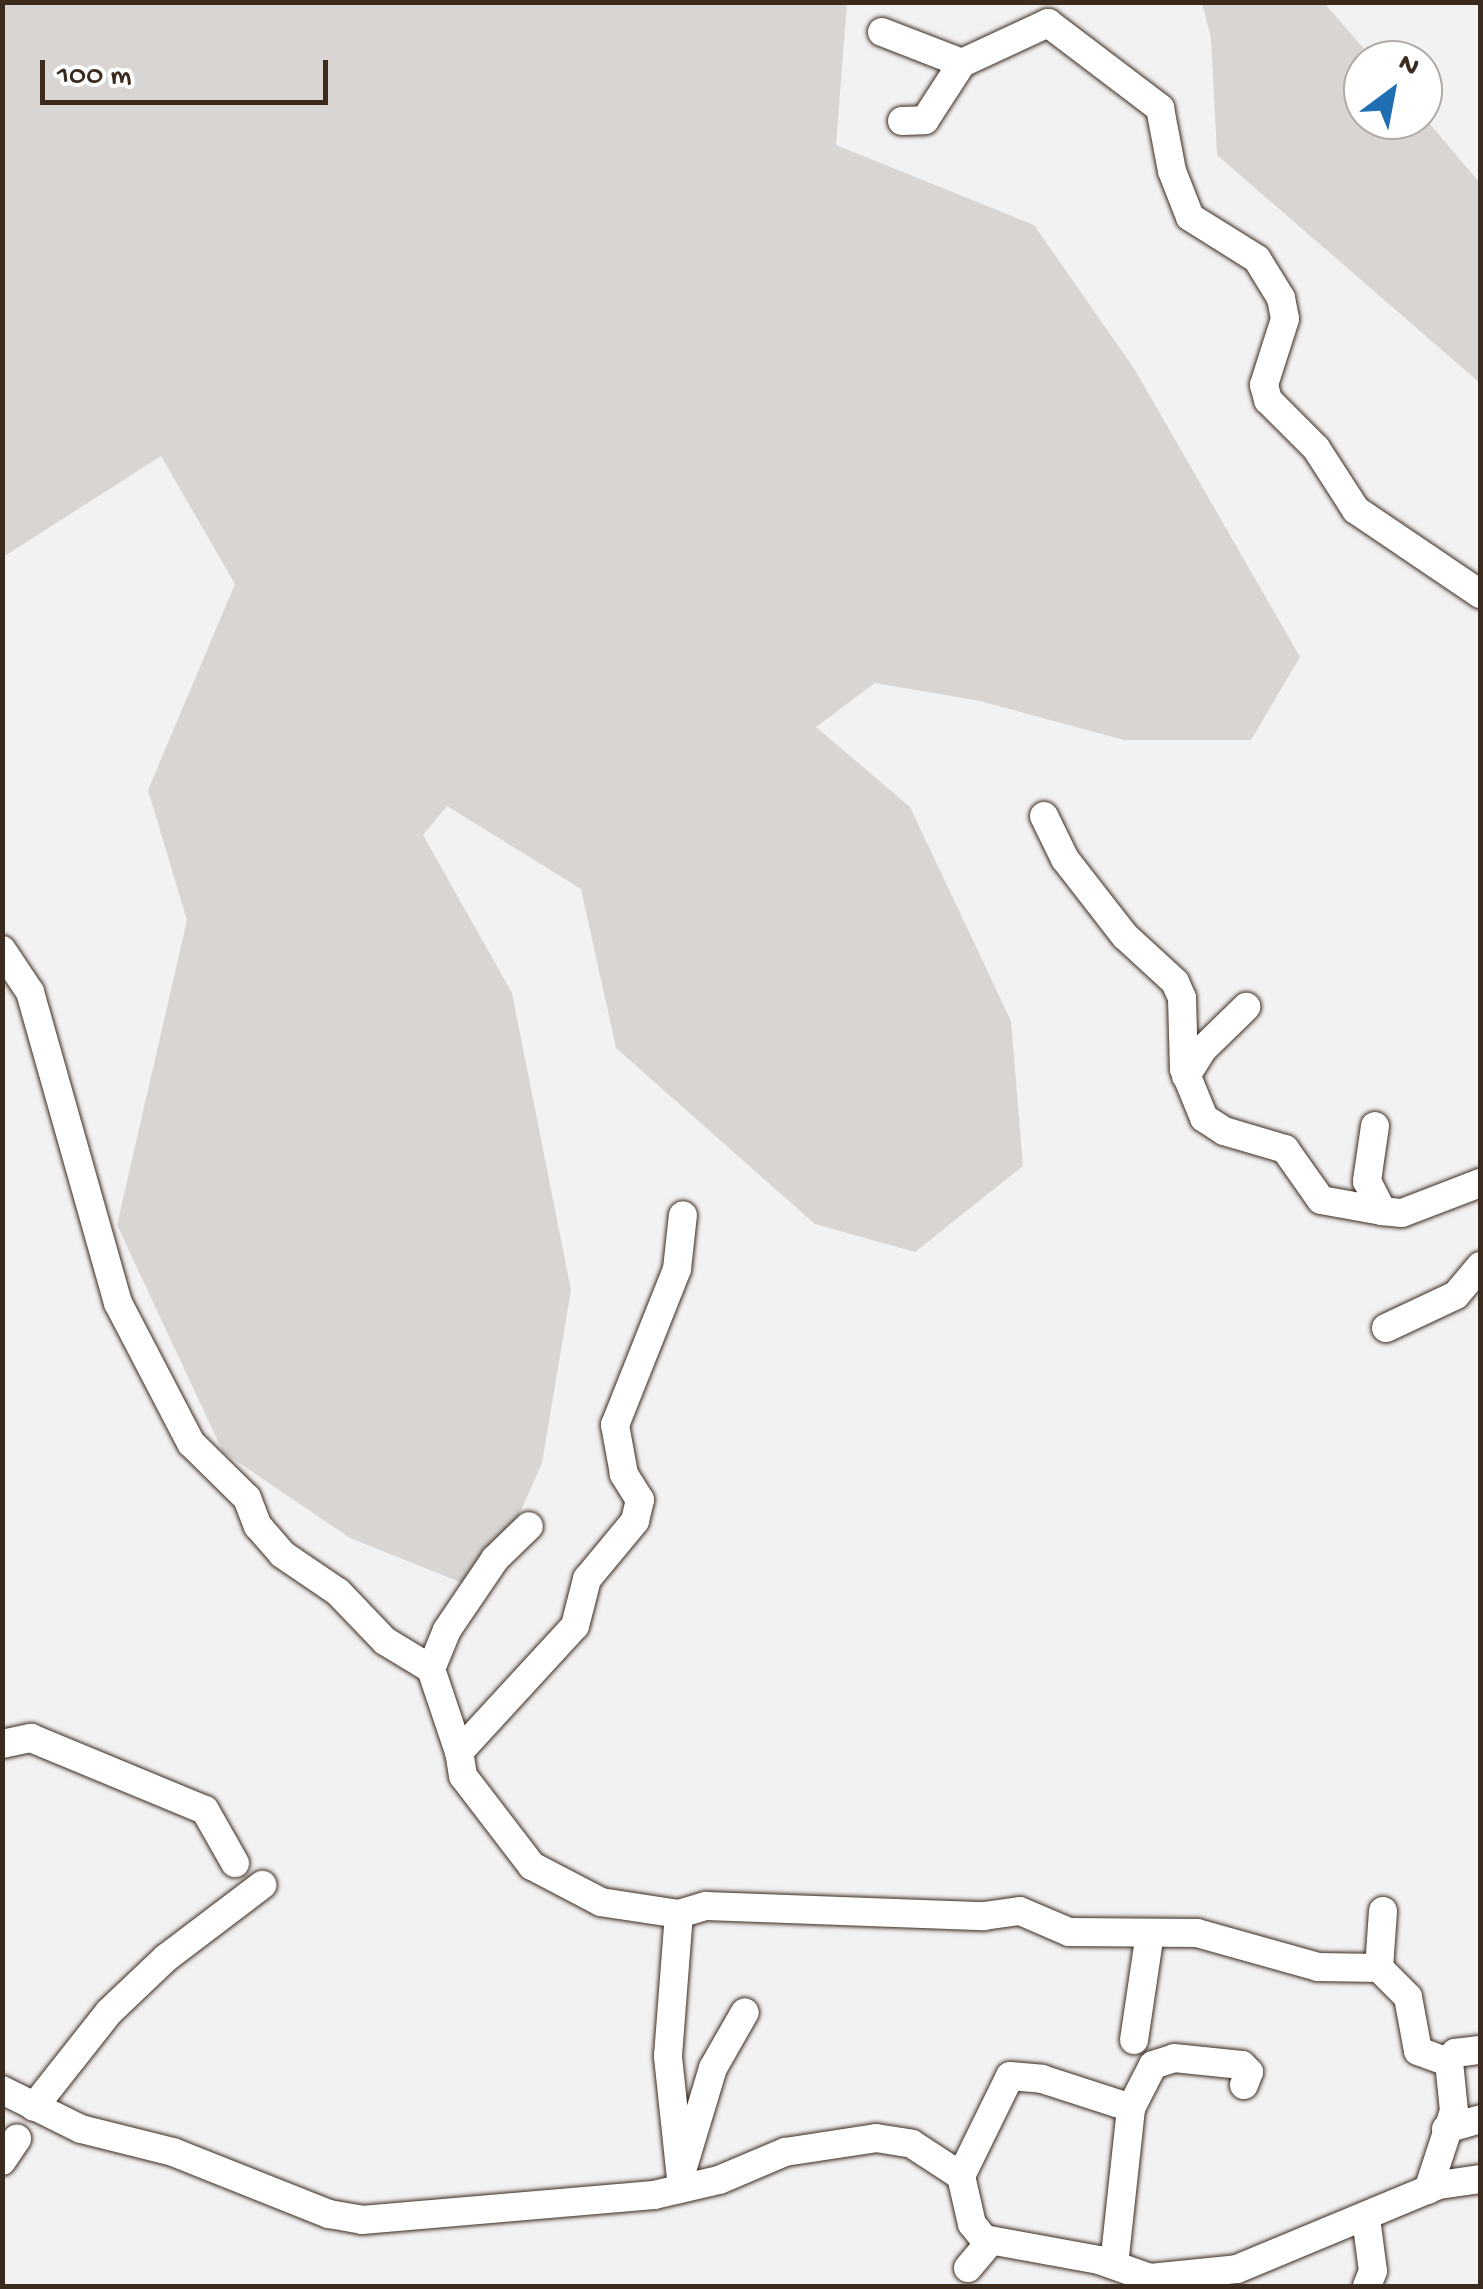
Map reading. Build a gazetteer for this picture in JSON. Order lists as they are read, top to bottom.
{
  "scale_bar": "100 m",
  "north": "top right"
}
